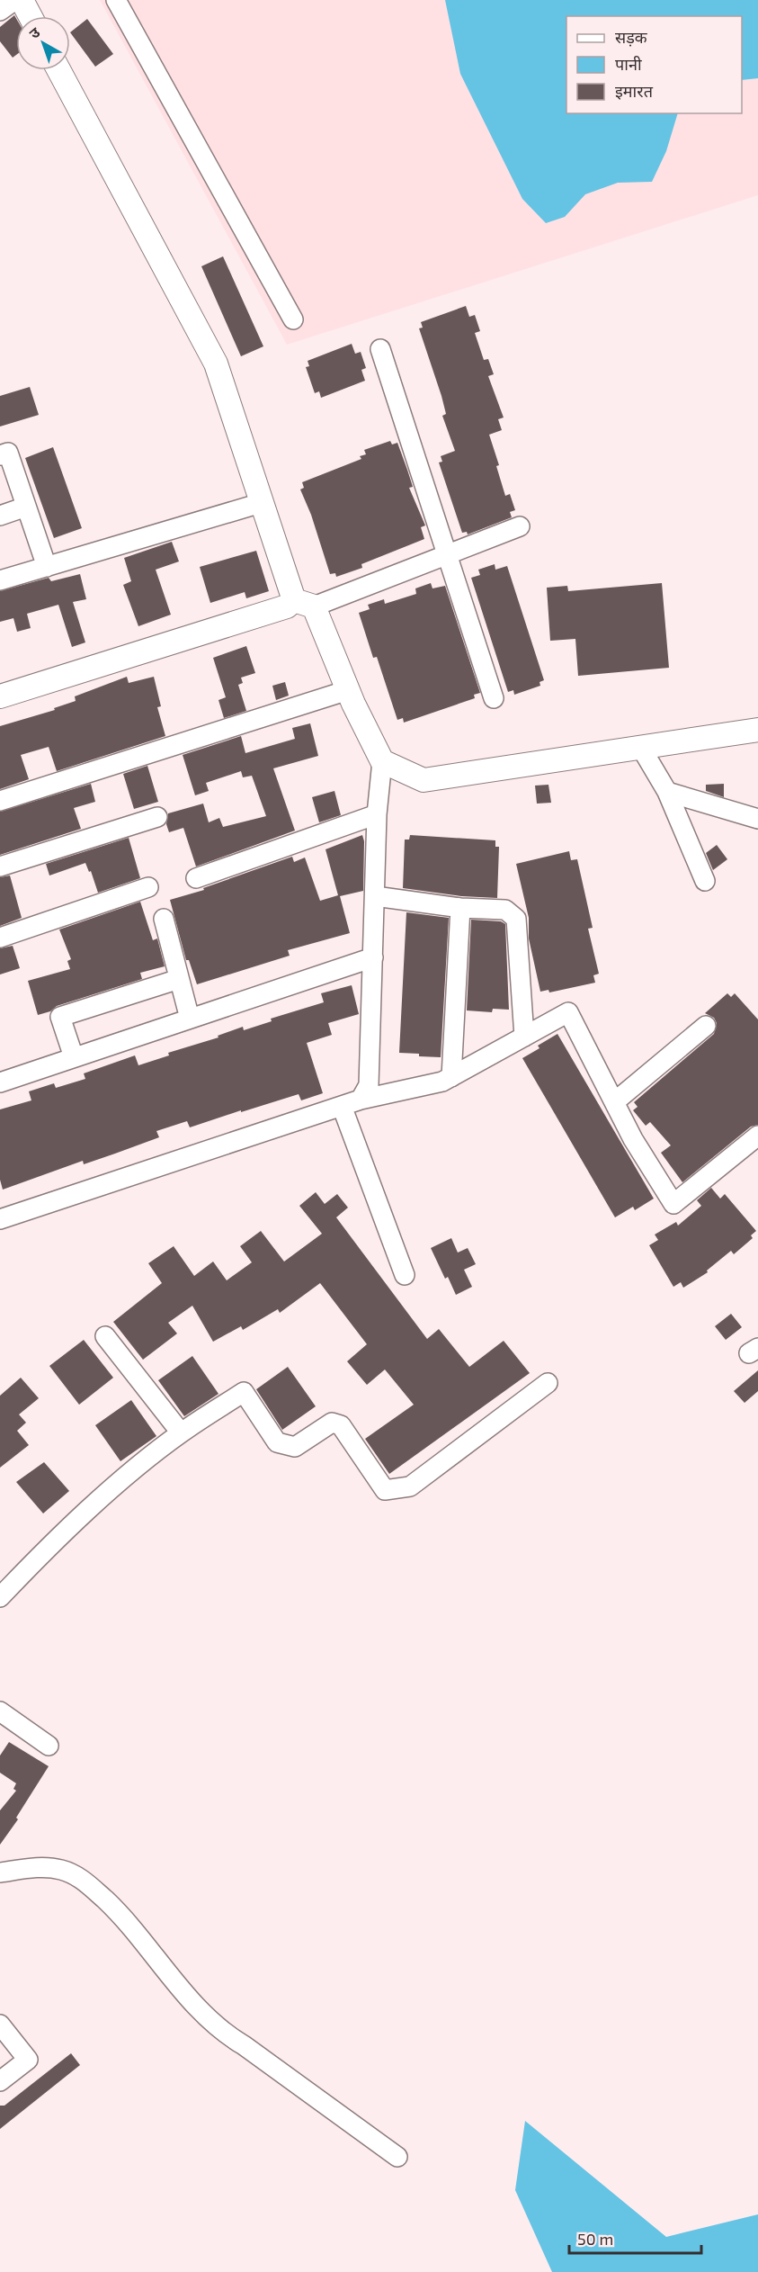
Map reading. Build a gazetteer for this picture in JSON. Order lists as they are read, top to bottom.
{
  "legend": ["सड़क", "पानी", "इमारत"],
  "scale_bar": "50 m",
  "north": "top left"
}
